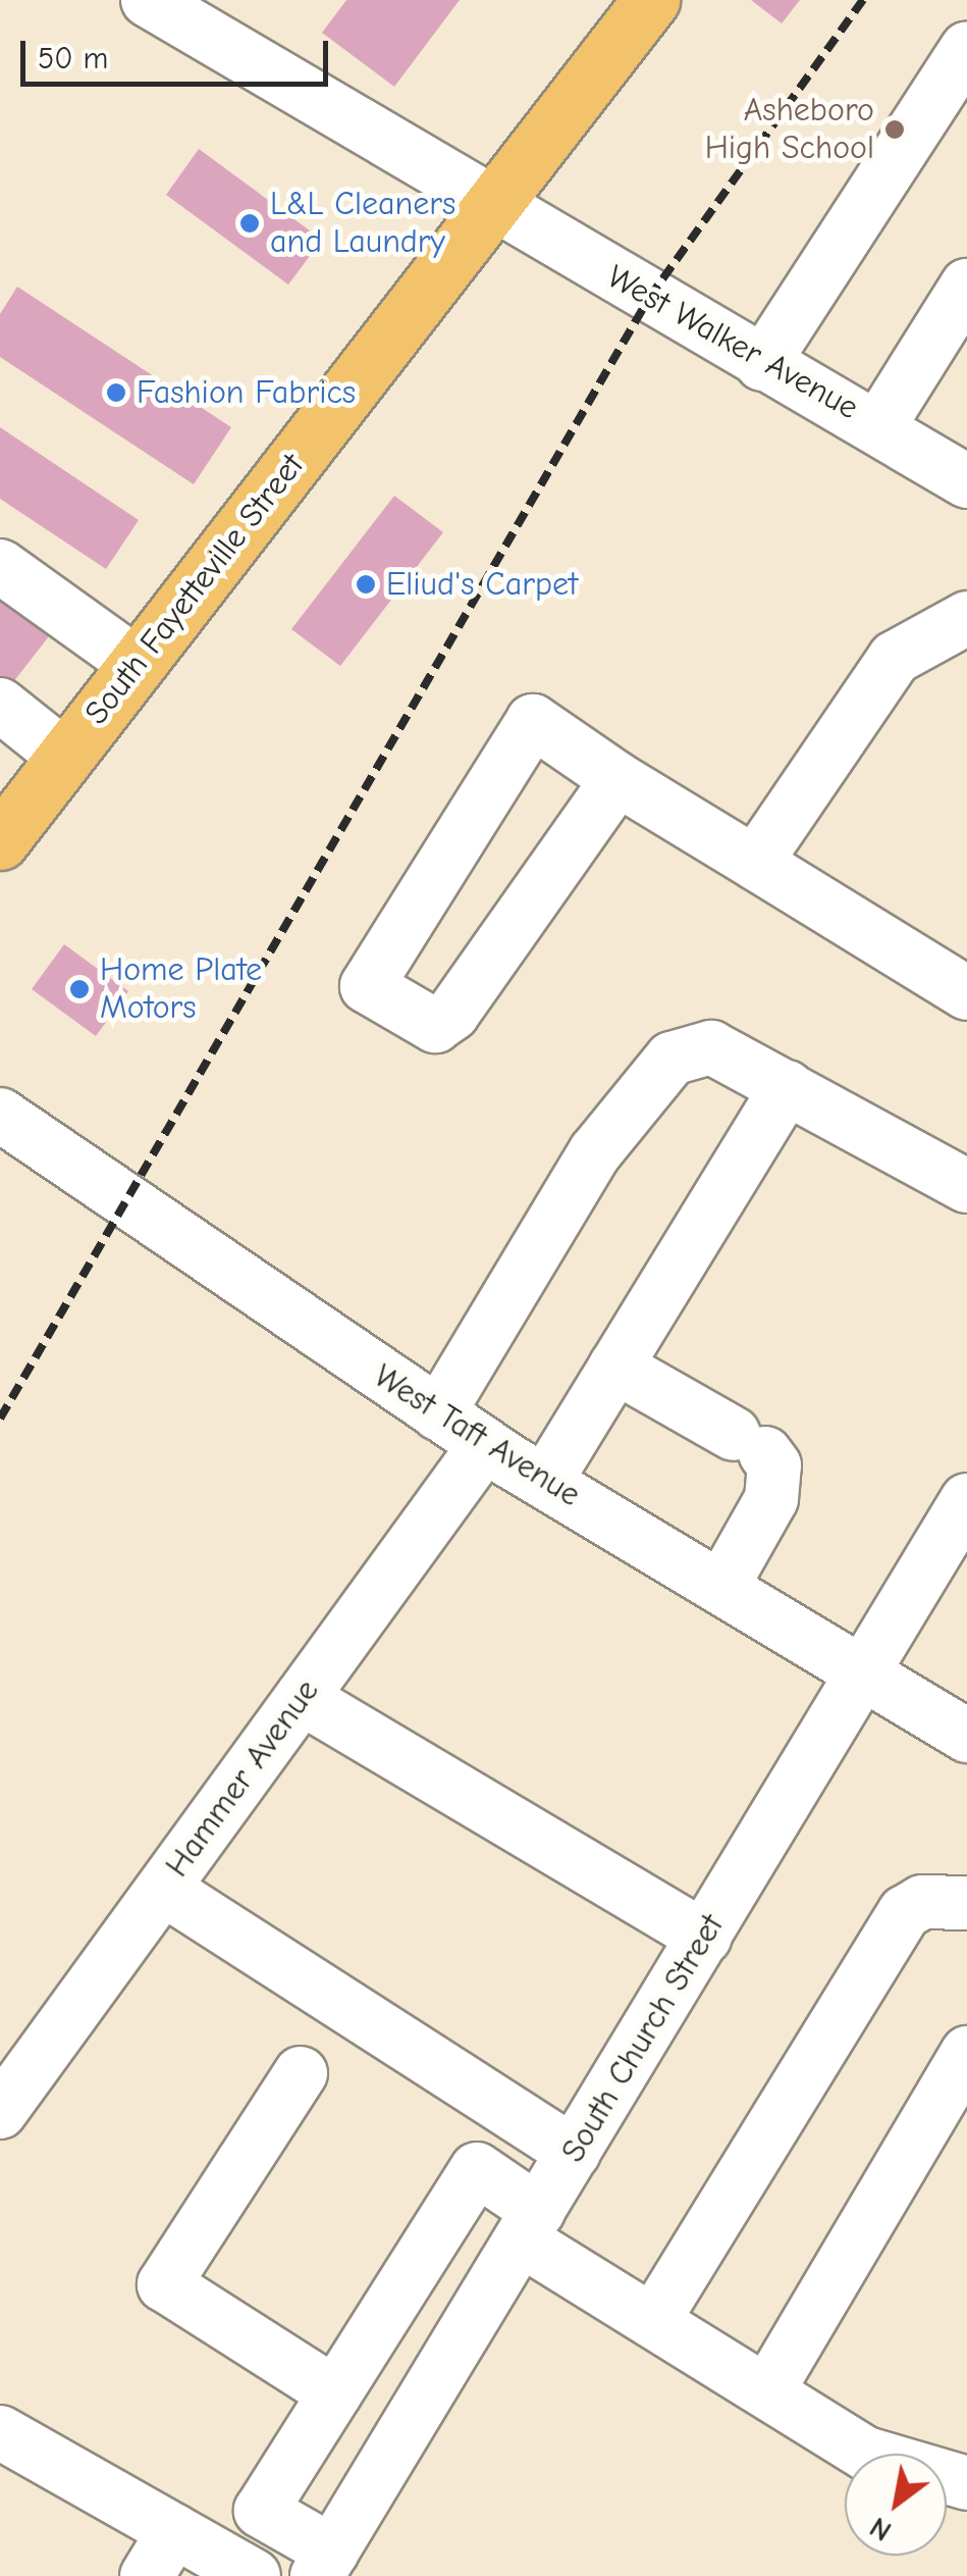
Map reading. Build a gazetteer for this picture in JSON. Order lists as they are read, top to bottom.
{
  "streets": {
    "main road": ["South Fayetteville Street"],
    "street": [
      "West Walker Avenue",
      "West Taft Avenue",
      "Hammer Avenue",
      "South Church Street"
    ]
  },
  "crossings": [
    ["West Walker Avenue", "South Fayetteville Street"],
    ["West Taft Avenue", "Hammer Avenue"],
    ["West Taft Avenue", "South Church Street"]
  ],
  "places": [
    "Asheboro High School",
    "L&L Cleaners and Laundry",
    "Fashion Fabrics",
    "Eliud's Carpet",
    "Home Plate Motors"
  ],
  "scale_bar": "50 m",
  "north": "bottom left"
}
